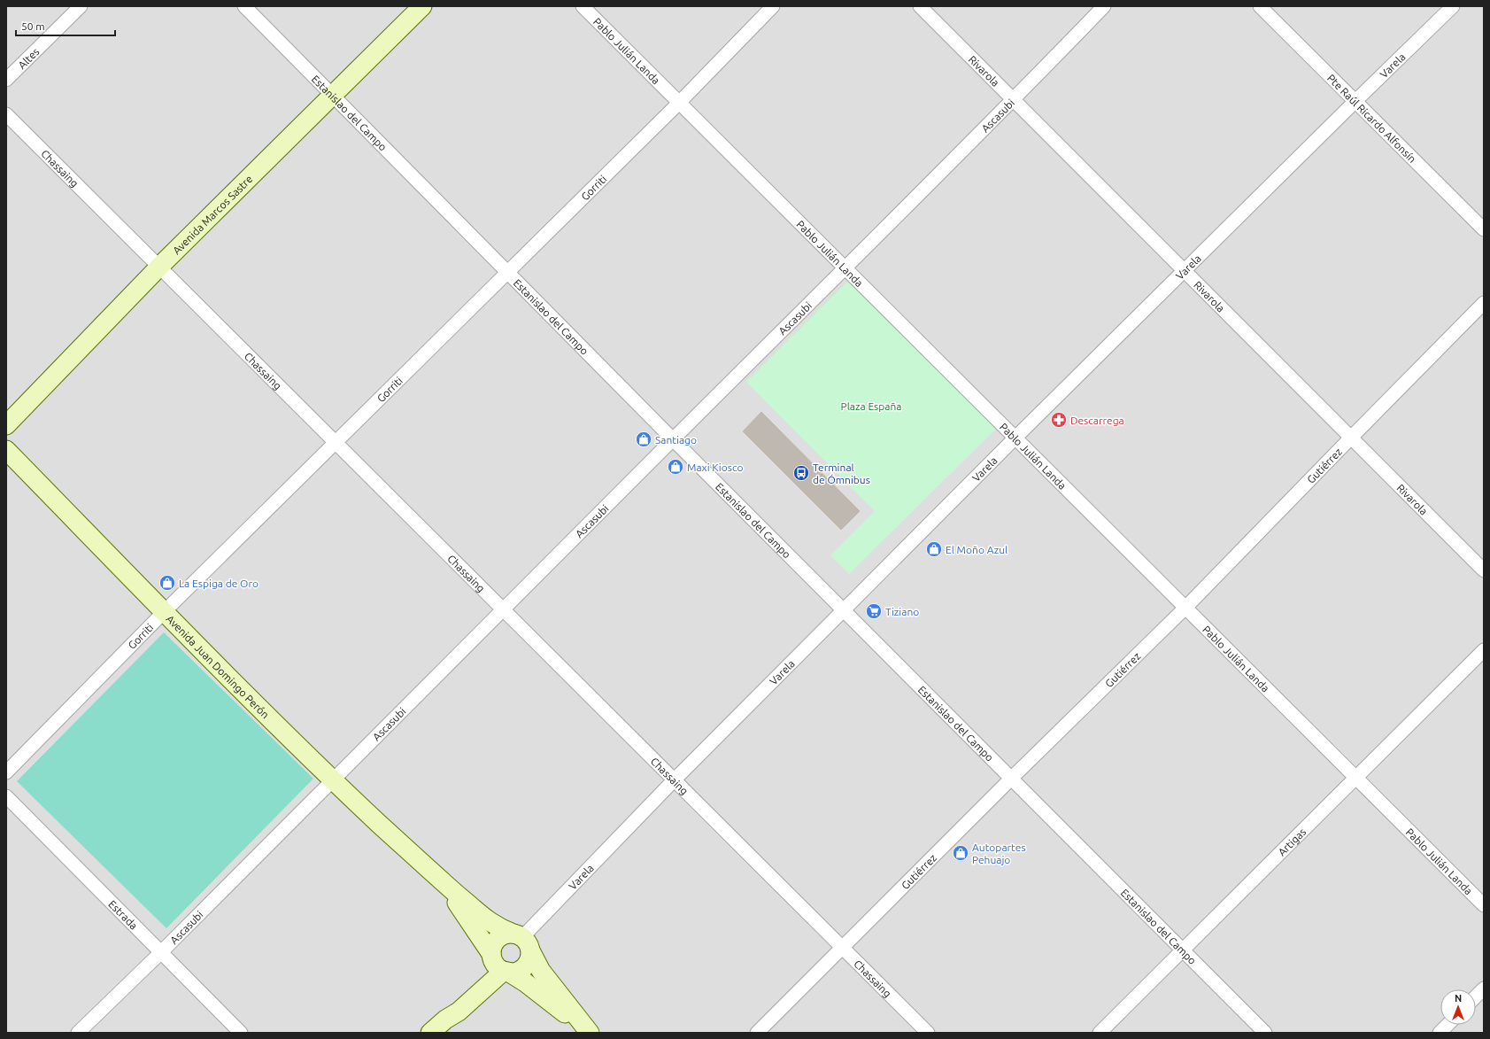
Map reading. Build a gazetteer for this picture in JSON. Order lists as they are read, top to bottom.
{
  "streets": {
    "main road": ["Avenida Marcos Sastre", "Avenida Juan Domingo Perón"],
    "street": [
      "Pablo Julián Landa",
      "Altes",
      "Varela",
      "Rivarola",
      "Estanislao del Campo",
      "Ascasubi",
      "Pte Raúl Ricardo Alfonsín",
      "Chassaing",
      "Gorriti",
      "Gutiérrez",
      "Artigas",
      "Estrada"
    ]
  },
  "crossings": [
    ["Pablo Julián Landa", "Varela"],
    ["Pablo Julián Landa", "Ascasubi"],
    ["Pablo Julián Landa", "Gorriti"],
    ["Pablo Julián Landa", "Gutiérrez"],
    ["Pablo Julián Landa", "Artigas"],
    ["Varela", "Rivarola"],
    ["Varela", "Estanislao del Campo"],
    ["Varela", "Pte Raúl Ricardo Alfonsín"],
    ["Varela", "Chassaing"],
    ["Varela", "Avenida Juan Domingo Perón"],
    ["Rivarola", "Ascasubi"],
    ["Rivarola", "Gutiérrez"],
    ["Estanislao del Campo", "Ascasubi"],
    ["Estanislao del Campo", "Gorriti"],
    ["Estanislao del Campo", "Avenida Marcos Sastre"],
    ["Estanislao del Campo", "Gutiérrez"],
    ["Estanislao del Campo", "Artigas"],
    ["Ascasubi", "Chassaing"],
    ["Ascasubi", "Avenida Juan Domingo Perón"],
    ["Ascasubi", "Estrada"],
    ["Chassaing", "Gorriti"],
    ["Chassaing", "Avenida Marcos Sastre"],
    ["Chassaing", "Gutiérrez"],
    ["Gorriti", "Avenida Juan Domingo Perón"]
  ],
  "parks": ["Plaza España"],
  "places": {
    "pharmacy": ["Descarrega"],
    "shop": [
      "Santiago",
      "Maxi Kiosco",
      "El Moño Azul",
      "La Espiga de Oro",
      "Autopartes Pehuajo"
    ],
    "bus stop": ["Terminal de Ómnibus"],
    "supermarket": ["Tiziano"]
  },
  "scale_bar": "50 m",
  "north": "top"
}
